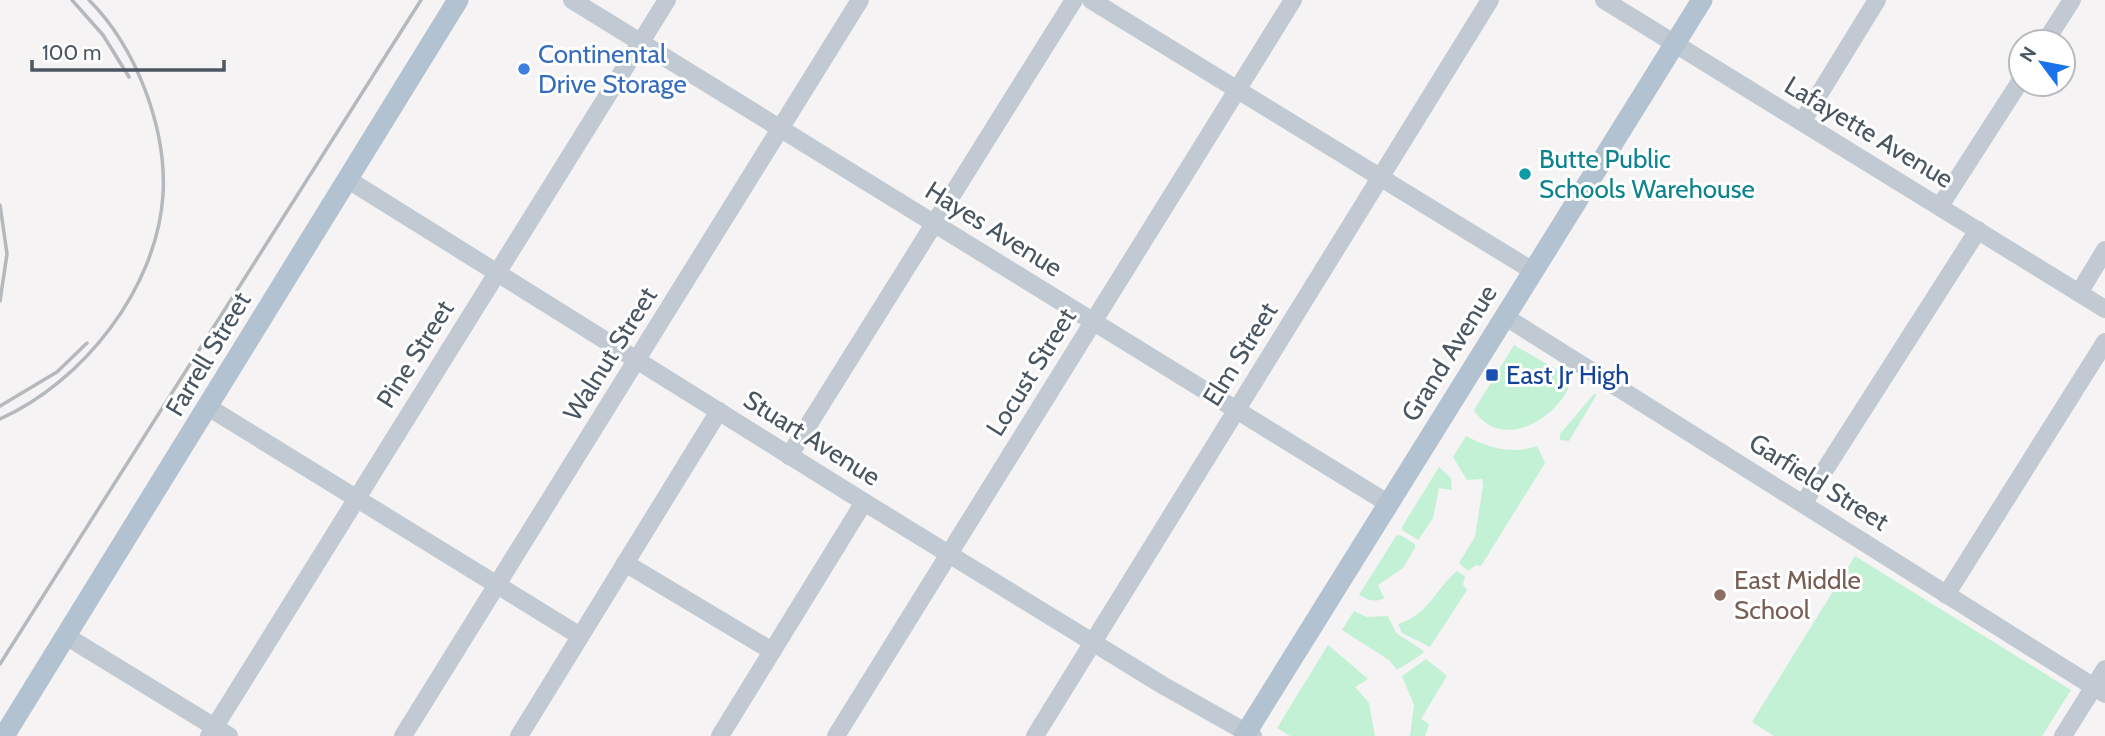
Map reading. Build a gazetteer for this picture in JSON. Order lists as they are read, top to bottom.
{
  "streets": {
    "main road": ["Grand Avenue", "Farrell Street"],
    "street": [
      "Lafayette Avenue",
      "Hayes Avenue",
      "Pine Street",
      "Walnut Street",
      "Elm Street",
      "Locust Street",
      "Stuart Avenue",
      "Garfield Street"
    ]
  },
  "crossings": [
    ["Lafayette Avenue", "Grand Avenue"],
    ["Hayes Avenue", "Grand Avenue"],
    ["Hayes Avenue", "Pine Street"],
    ["Hayes Avenue", "Walnut Street"],
    ["Hayes Avenue", "Elm Street"],
    ["Hayes Avenue", "Locust Street"],
    ["Grand Avenue", "Stuart Avenue"],
    ["Grand Avenue", "Garfield Street"],
    ["Farrell Street", "Stuart Avenue"],
    ["Pine Street", "Stuart Avenue"],
    ["Walnut Street", "Stuart Avenue"],
    ["Elm Street", "Stuart Avenue"],
    ["Locust Street", "Stuart Avenue"]
  ],
  "places": {
    "other": ["Continental Drive Storage", "Butte Public Schools Warehouse", "East Middle School"],
    "transit": ["East Jr High"]
  },
  "scale_bar": "100 m",
  "north": "top left"
}
